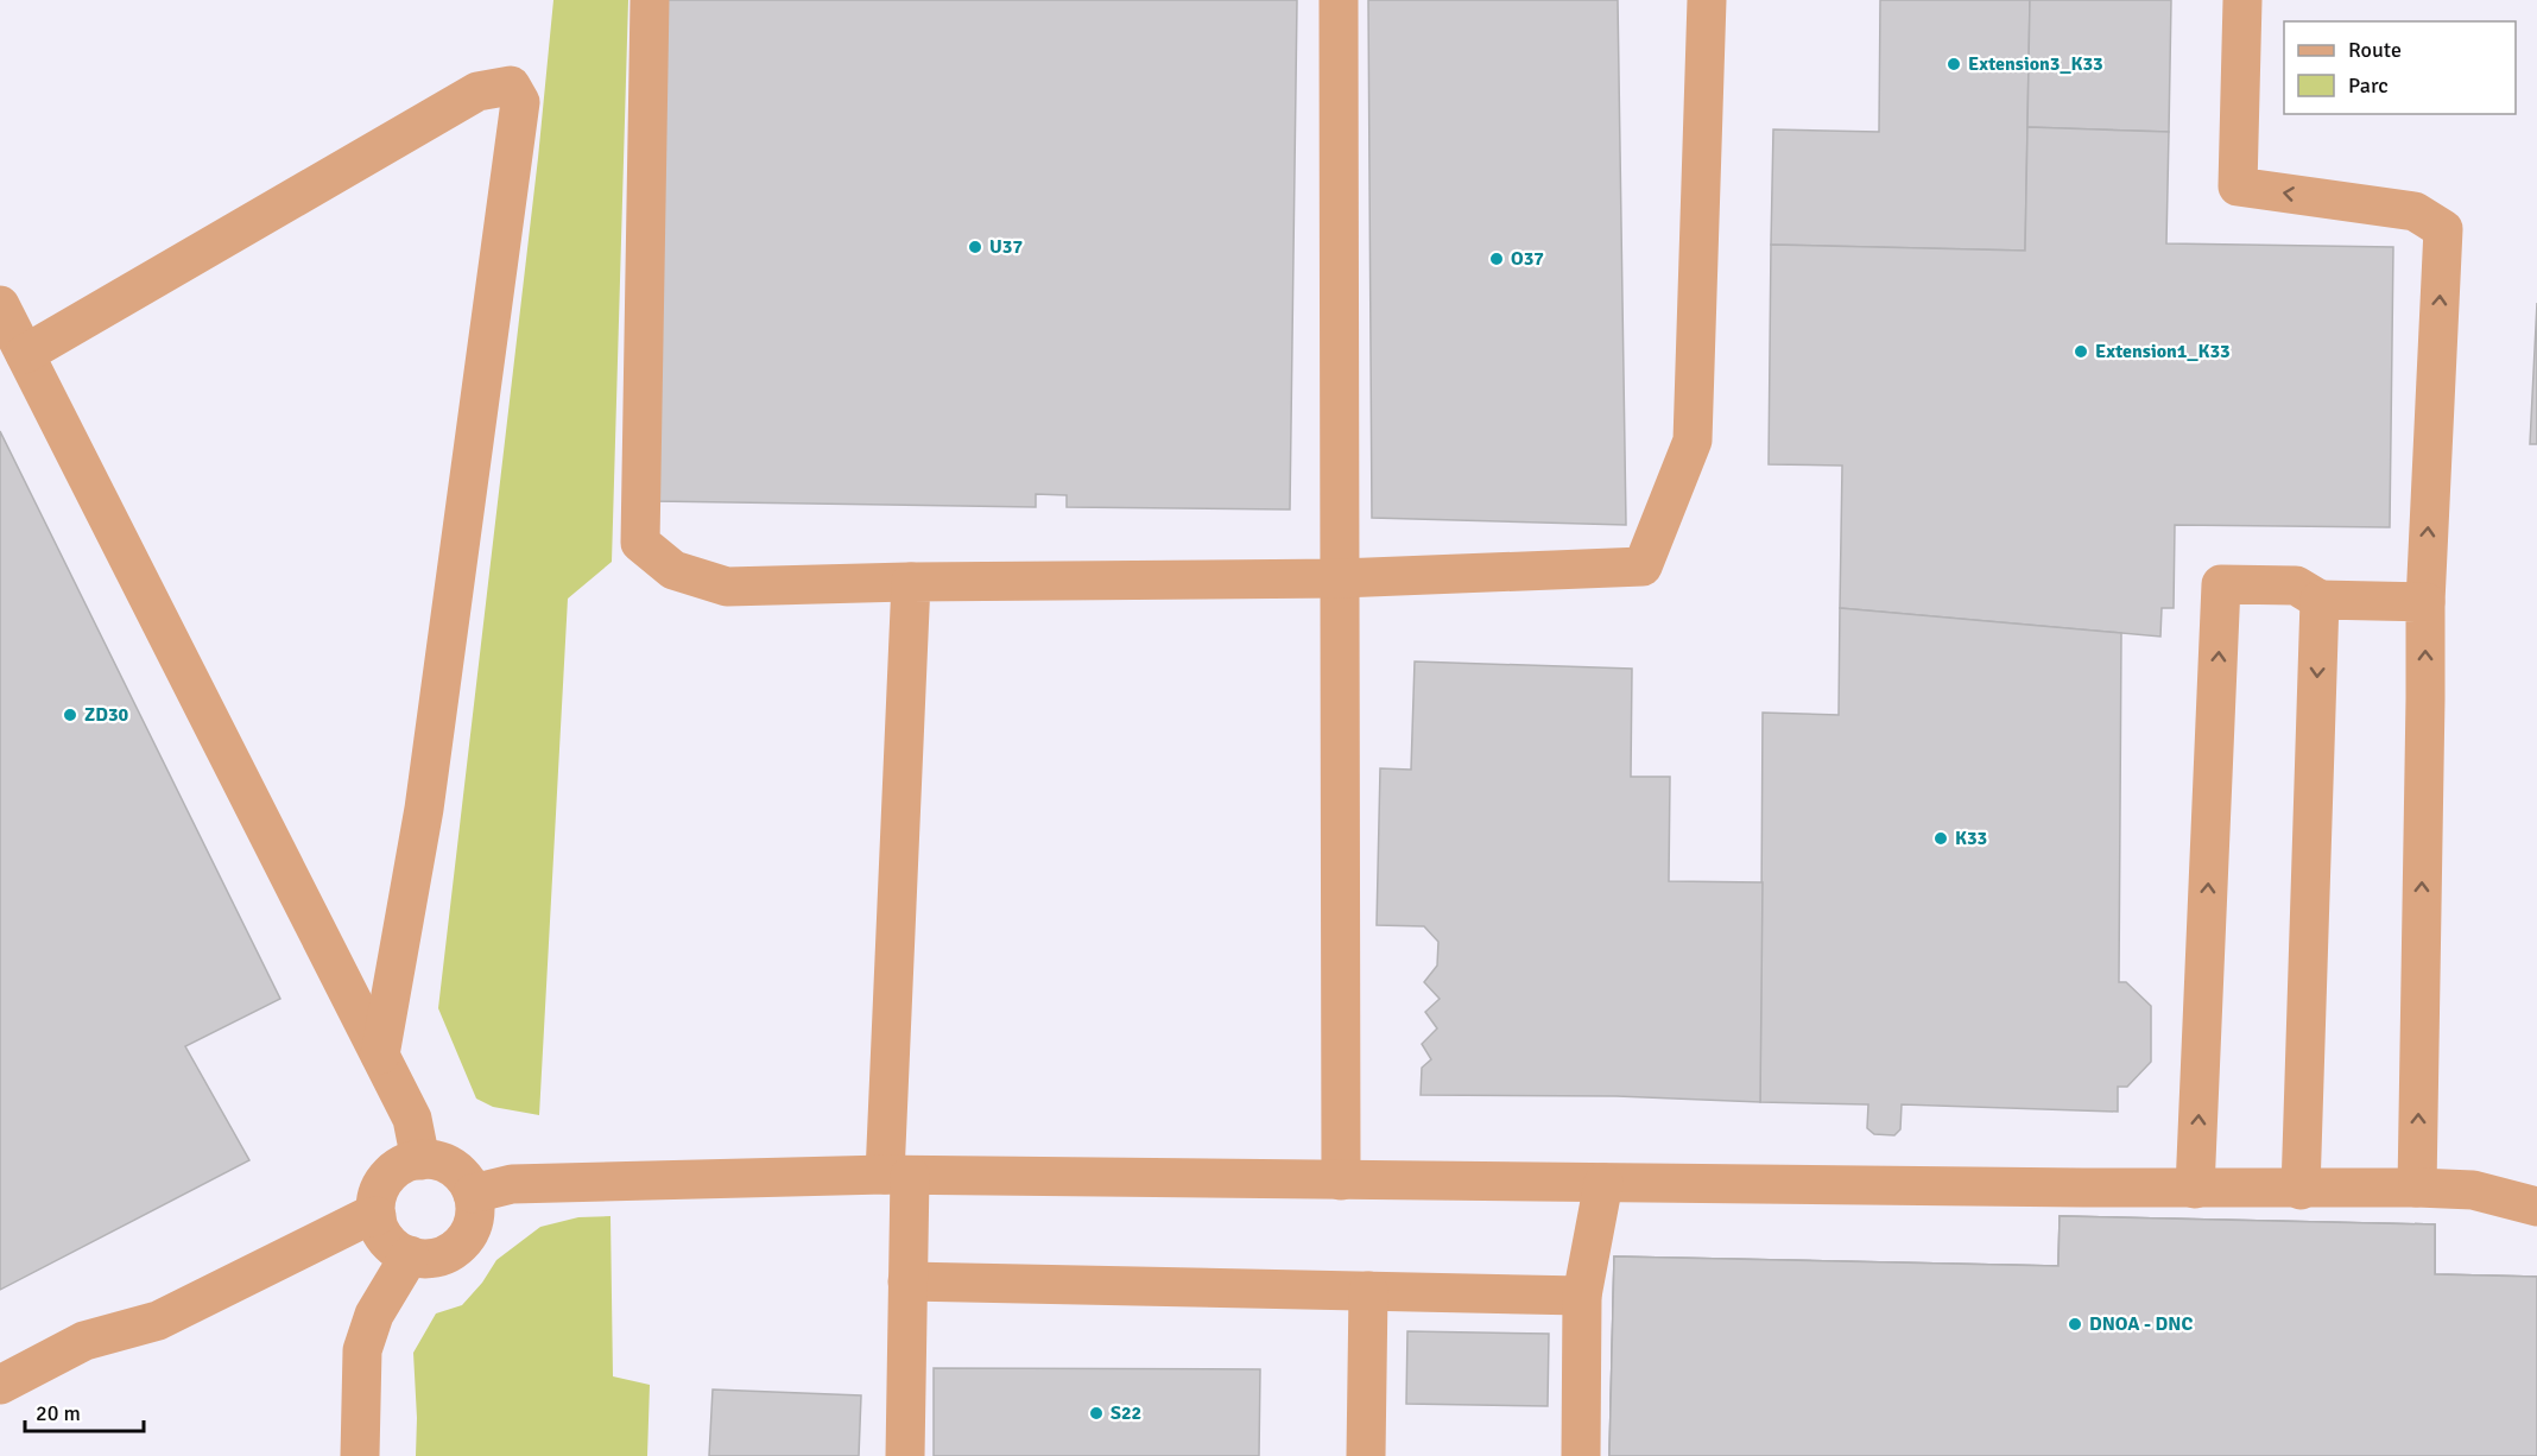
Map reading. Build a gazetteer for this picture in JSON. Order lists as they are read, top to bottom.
{
  "places": [
    "Extension3_K33",
    "U37",
    "O37",
    "Extension1_K33",
    "ZD30",
    "K33",
    "DNOA - DNC",
    "S22"
  ],
  "legend": ["Route", "Parc"],
  "scale_bar": "20 m"
}
